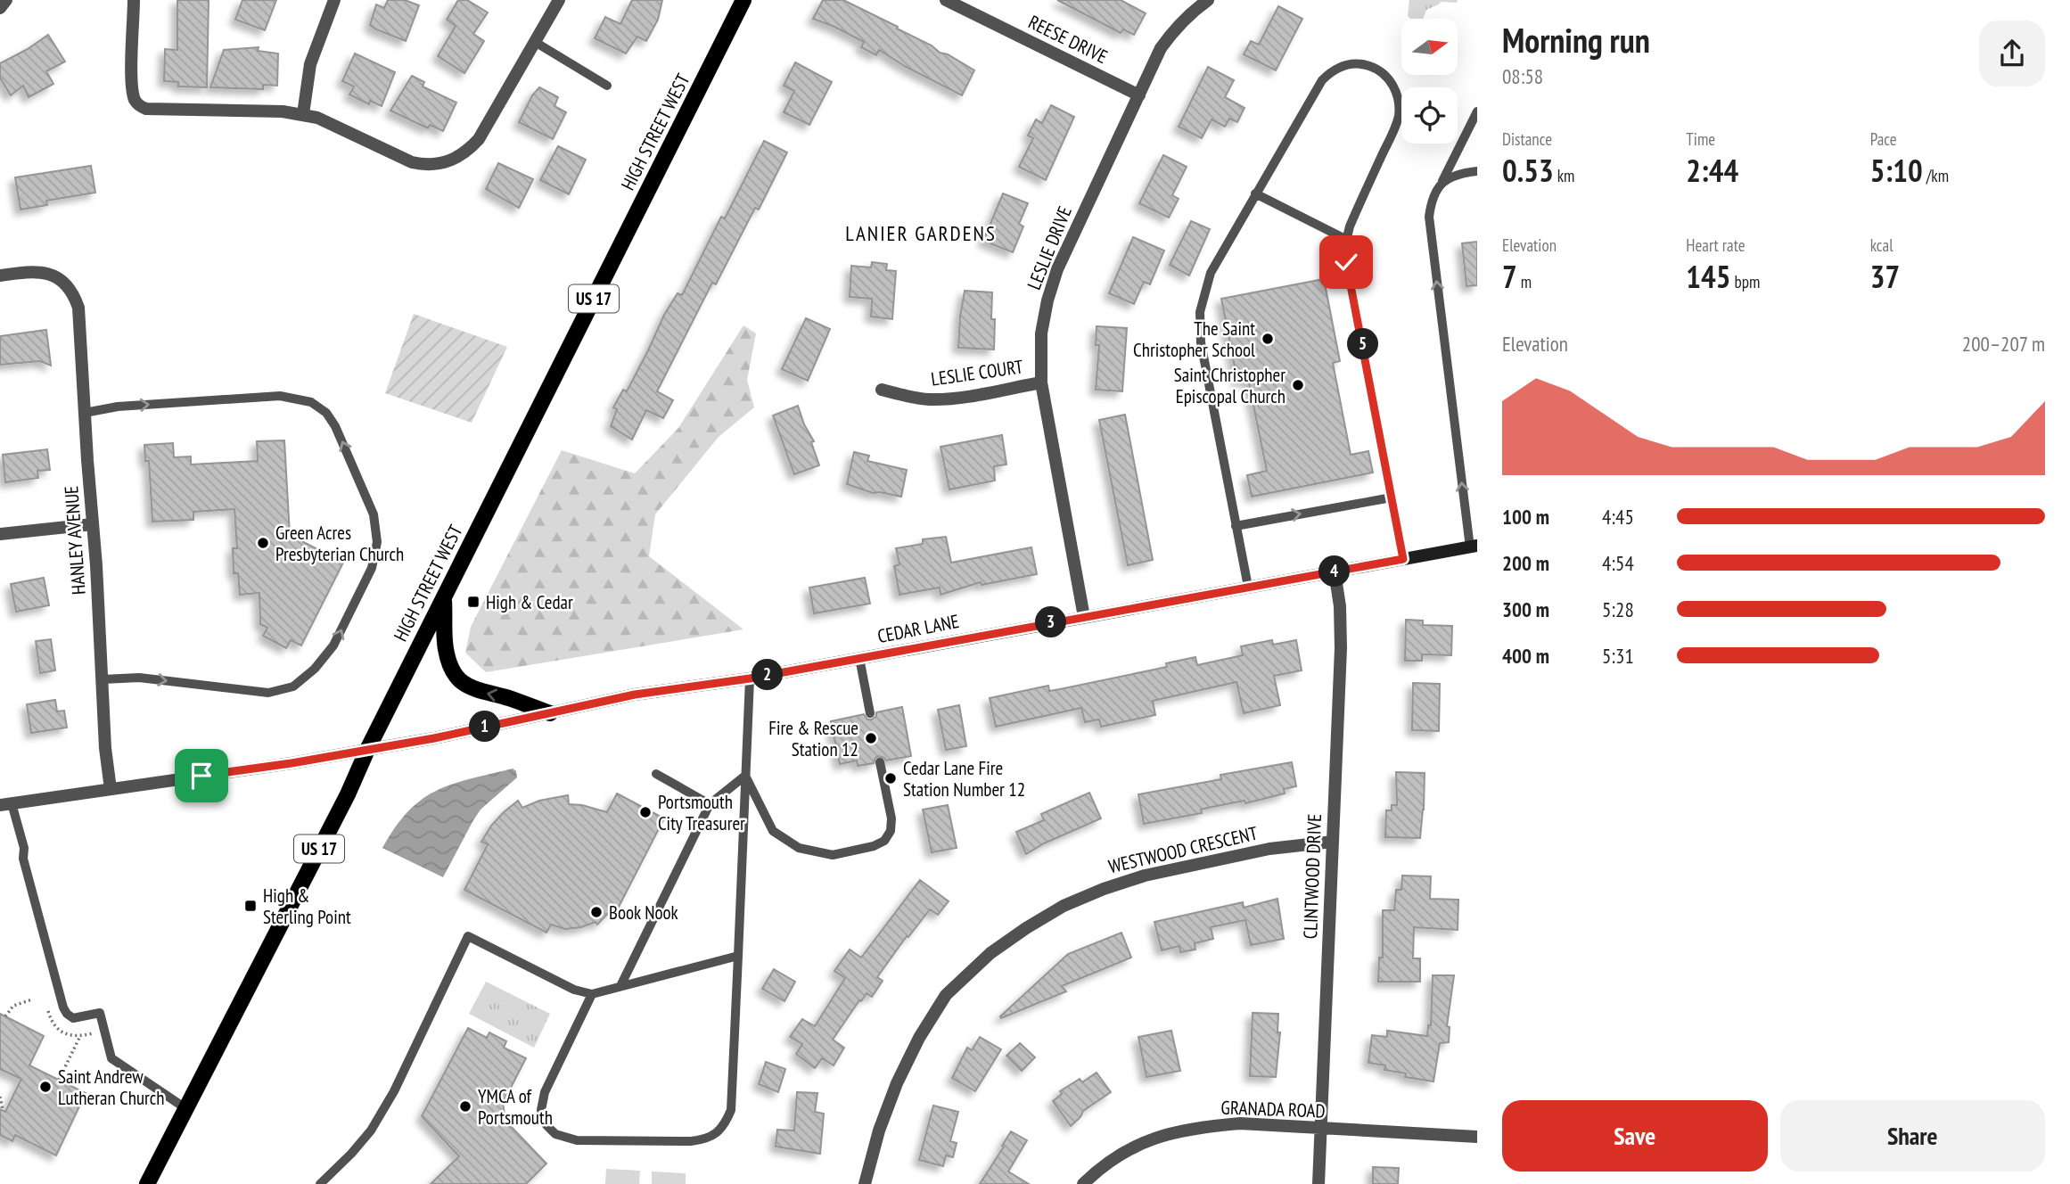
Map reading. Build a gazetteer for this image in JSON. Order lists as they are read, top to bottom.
{
  "streets": {
    "main road": ["HIGH STREET WEST", "US 17", "CEDAR LANE"],
    "street": [
      "REESE DRIVE",
      "LESLIE DRIVE",
      "LESLIE COURT",
      "HANLEY AVENUE",
      "WESTWOOD CRESCENT",
      "CLINTWOOD DRIVE",
      "GRANADA ROAD"
    ]
  },
  "crossings": [
    ["REESE DRIVE", "LESLIE DRIVE"],
    ["HIGH STREET WEST", "CEDAR LANE"],
    ["LESLIE DRIVE", "LESLIE COURT"],
    ["LESLIE DRIVE", "CEDAR LANE"],
    ["CEDAR LANE", "CLINTWOOD DRIVE"],
    ["WESTWOOD CRESCENT", "CLINTWOOD DRIVE"],
    ["CLINTWOOD DRIVE", "GRANADA ROAD"]
  ],
  "districts": ["LANIER GARDENS"],
  "places": {
    "other": [
      "The Saint Christopher School",
      "Saint Christopher Episcopal Church",
      "Green Acres Presbyterian Church",
      "Fire & Rescue Station 12",
      "Cedar Lane Fire Station Number 12",
      "Portsmouth City Treasurer",
      "Book Nook",
      "Saint Andrew Lutheran Church",
      "YMCA of Portsmouth"
    ],
    "transit": ["High & Cedar", "High & Sterling Point"]
  },
  "north": "right",
  "page": {
    "heading": ["Morning run", "08:58"],
    "stats": [
      ["Distance", "0.53 km"],
      ["Time", "2:44"],
      ["Pace", "5:10 /km"],
      ["Elevation", "7 m"],
      ["Heart rate", "145 bpm"],
      ["kcal", "37"]
    ],
    "chart": ["Elevation", "200–207 m"],
    "pins": [
      "5",
      "4",
      "3",
      "2",
      "1"
    ],
    "list": [
      {
        "name": "100 m",
        "note": "4:45"
      },
      {
        "name": "200 m",
        "note": "4:54"
      },
      {
        "name": "300 m",
        "note": "5:28"
      },
      {
        "name": "400 m",
        "note": "5:31"
      }
    ],
    "buttons": ["Save", "Share"]
  }
}
